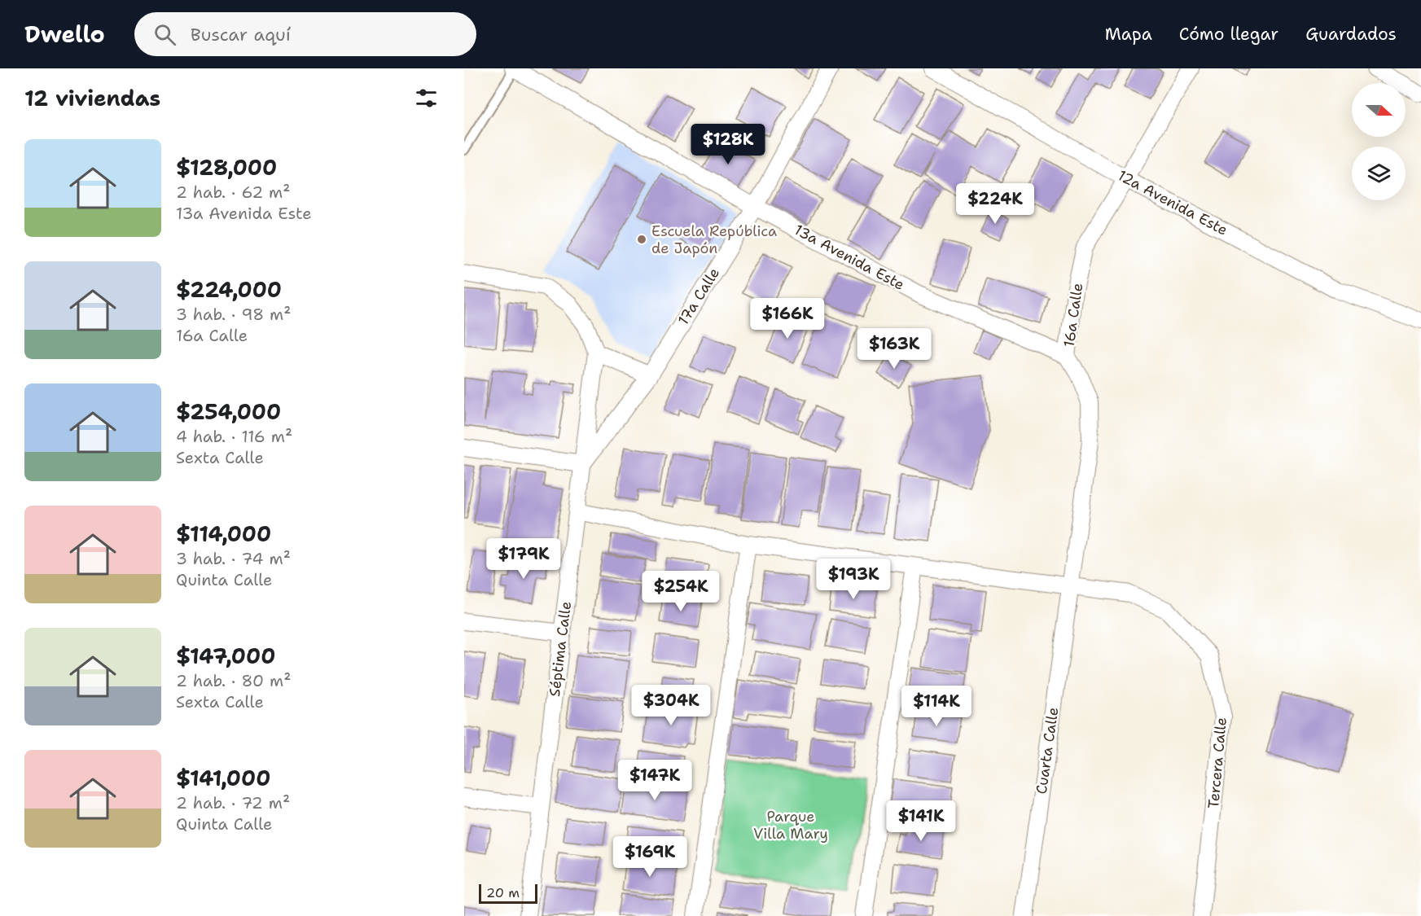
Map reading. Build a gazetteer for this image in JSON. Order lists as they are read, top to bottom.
{
  "streets": {
    "street": [
      "12a Avenida Este",
      "13a Avenida Este",
      "17a Calle",
      "16a Calle",
      "Séptima Calle",
      "Cuarta Calle",
      "Tercera Calle"
    ]
  },
  "crossings": [
    ["12a Avenida Este", "16a Calle"],
    ["13a Avenida Este", "17a Calle"],
    ["13a Avenida Este", "16a Calle"],
    ["17a Calle", "Séptima Calle"],
    ["16a Calle", "Cuarta Calle"],
    ["16a Calle", "Tercera Calle"],
    ["Séptima Calle", "Tercera Calle"],
    ["Cuarta Calle", "Tercera Calle"]
  ],
  "parks": ["Parque Villa Mary"],
  "places": ["Escuela República de Japón"],
  "scale_bar": "20 m",
  "north": "right",
  "page": {
    "header": "Dwello",
    "search": "Buscar aquí",
    "nav": ["Mapa", "Cómo llegar", "Guardados"],
    "heading": "12 viviendas",
    "price": [
      "$128K",
      "$224K",
      "$166K",
      "$163K",
      "$179K",
      "$193K",
      "$254K",
      "$304K",
      "$114K",
      "$147K",
      "$141K",
      "$169K"
    ],
    "list": [
      {
        "name": "$128,000",
        "note": "2 hab. · 62 m² · 13a Avenida Este"
      },
      {
        "name": "$224,000",
        "note": "3 hab. · 98 m² · 16a Calle"
      },
      {
        "name": "$254,000",
        "note": "4 hab. · 116 m² · Sexta Calle"
      },
      {
        "name": "$114,000",
        "note": "3 hab. · 74 m² · Quinta Calle"
      },
      {
        "name": "$147,000",
        "note": "2 hab. · 80 m² · Sexta Calle"
      },
      {
        "name": "$141,000",
        "note": "2 hab. · 72 m² · Quinta Calle"
      }
    ],
    "scale": "20 m"
  }
}
